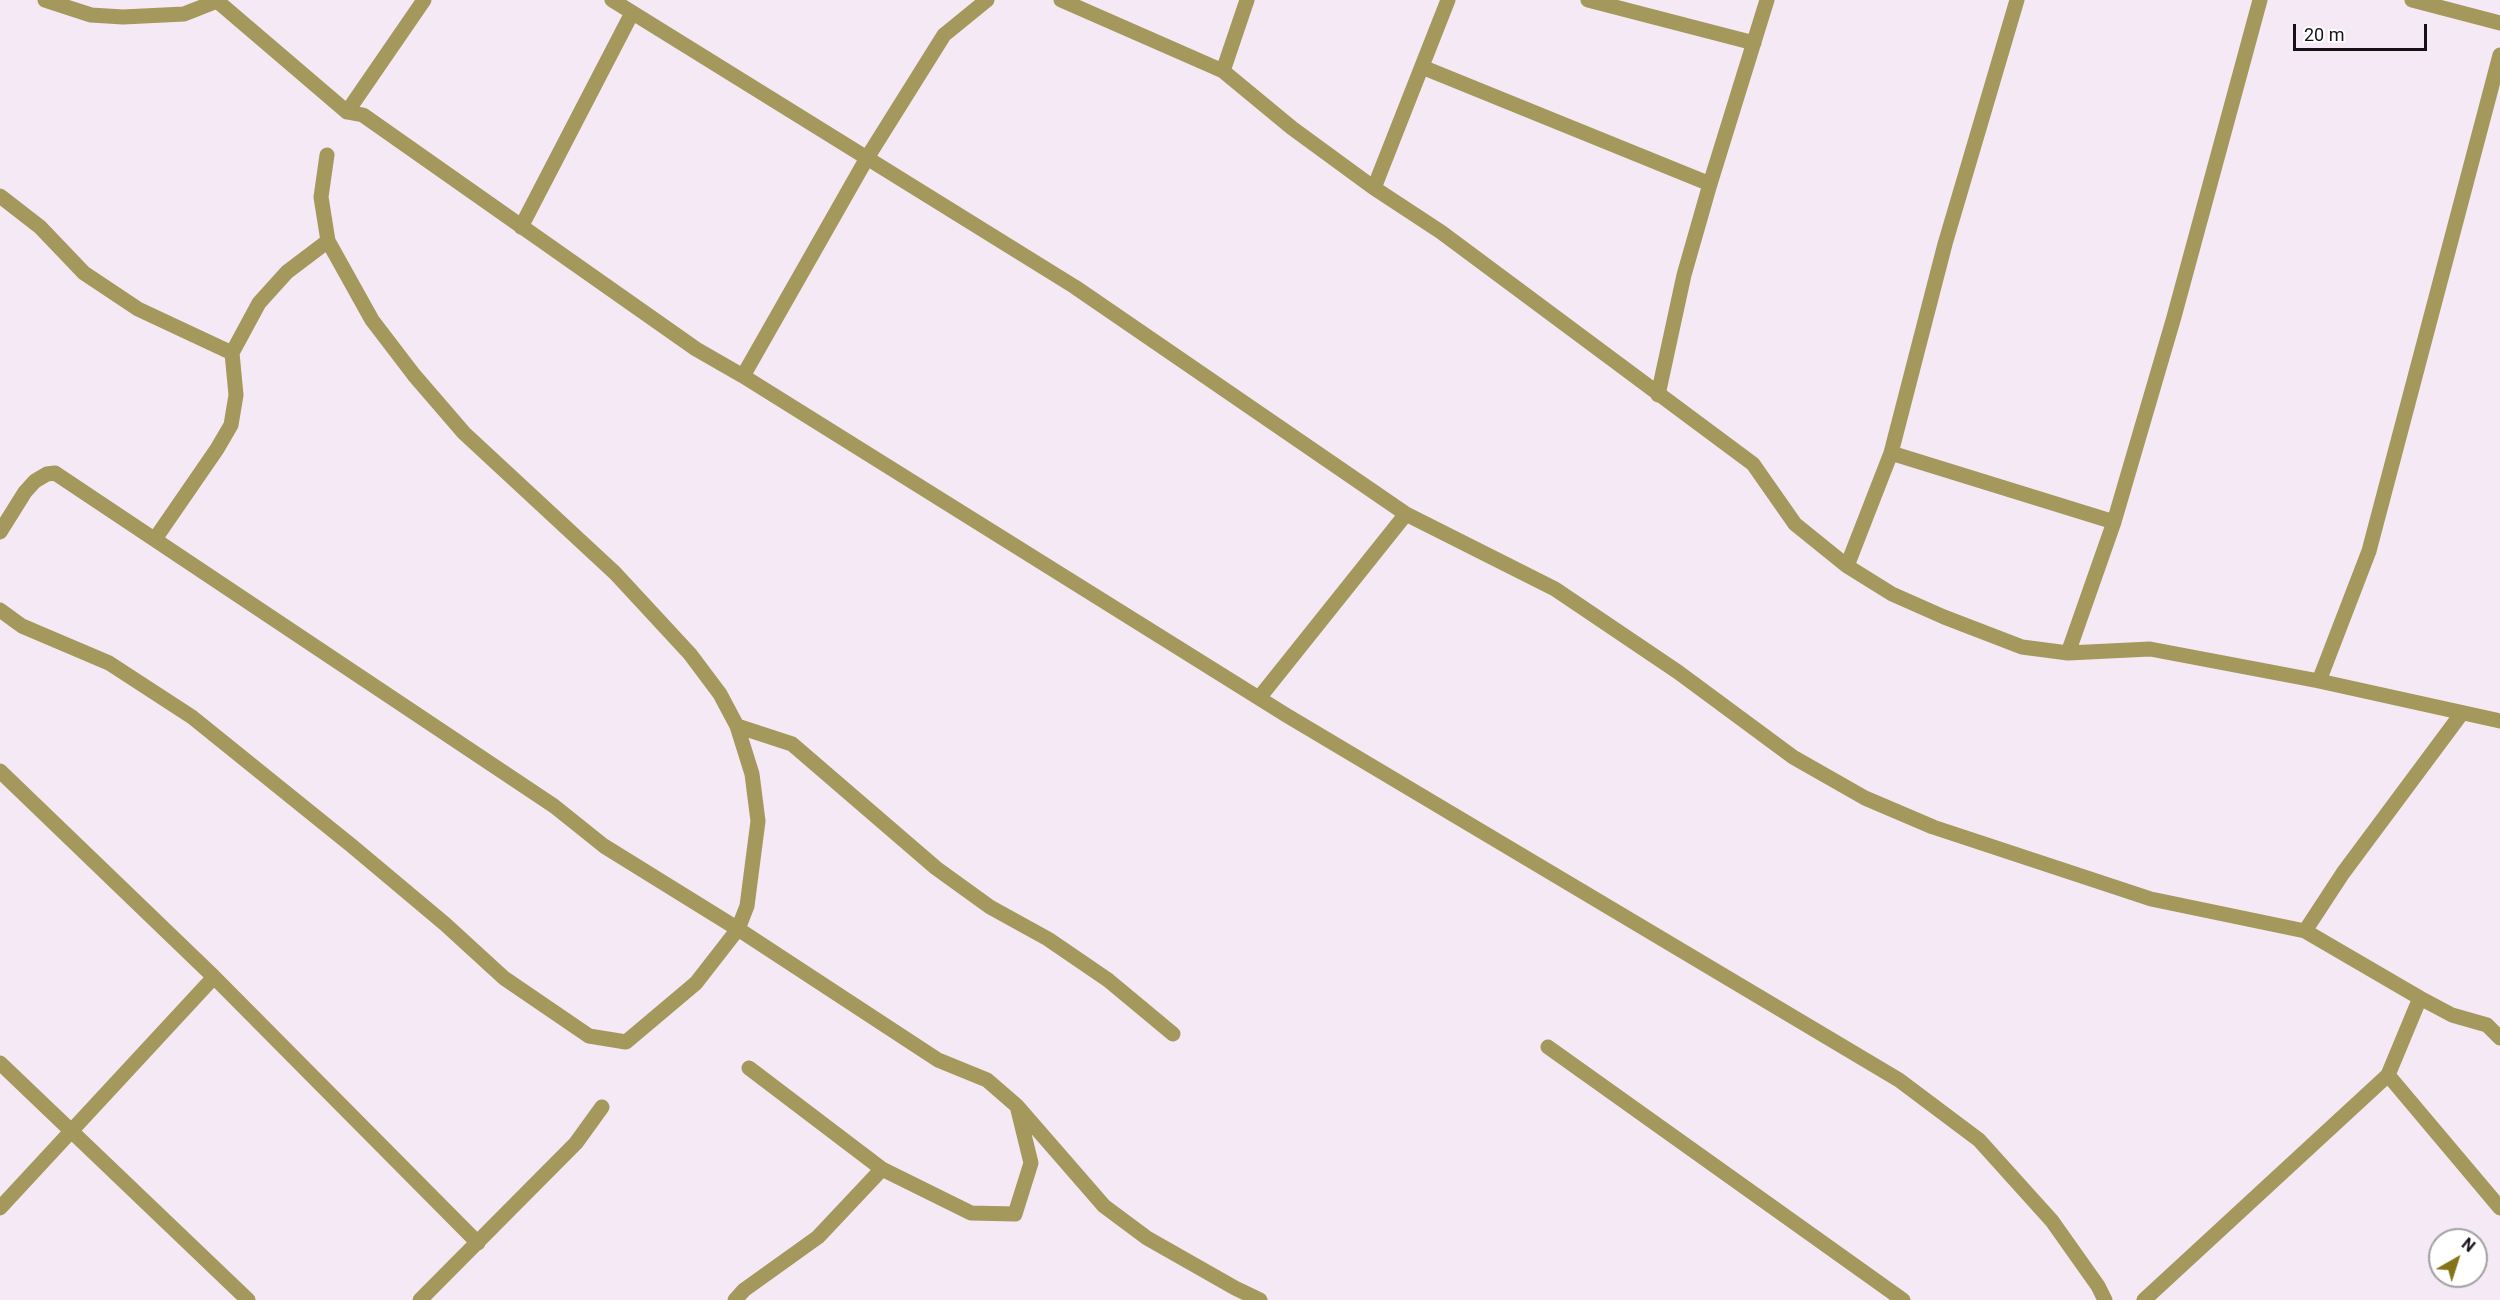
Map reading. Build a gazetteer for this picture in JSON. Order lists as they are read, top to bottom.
{
  "scale_bar": "20 m",
  "north": "top right"
}
